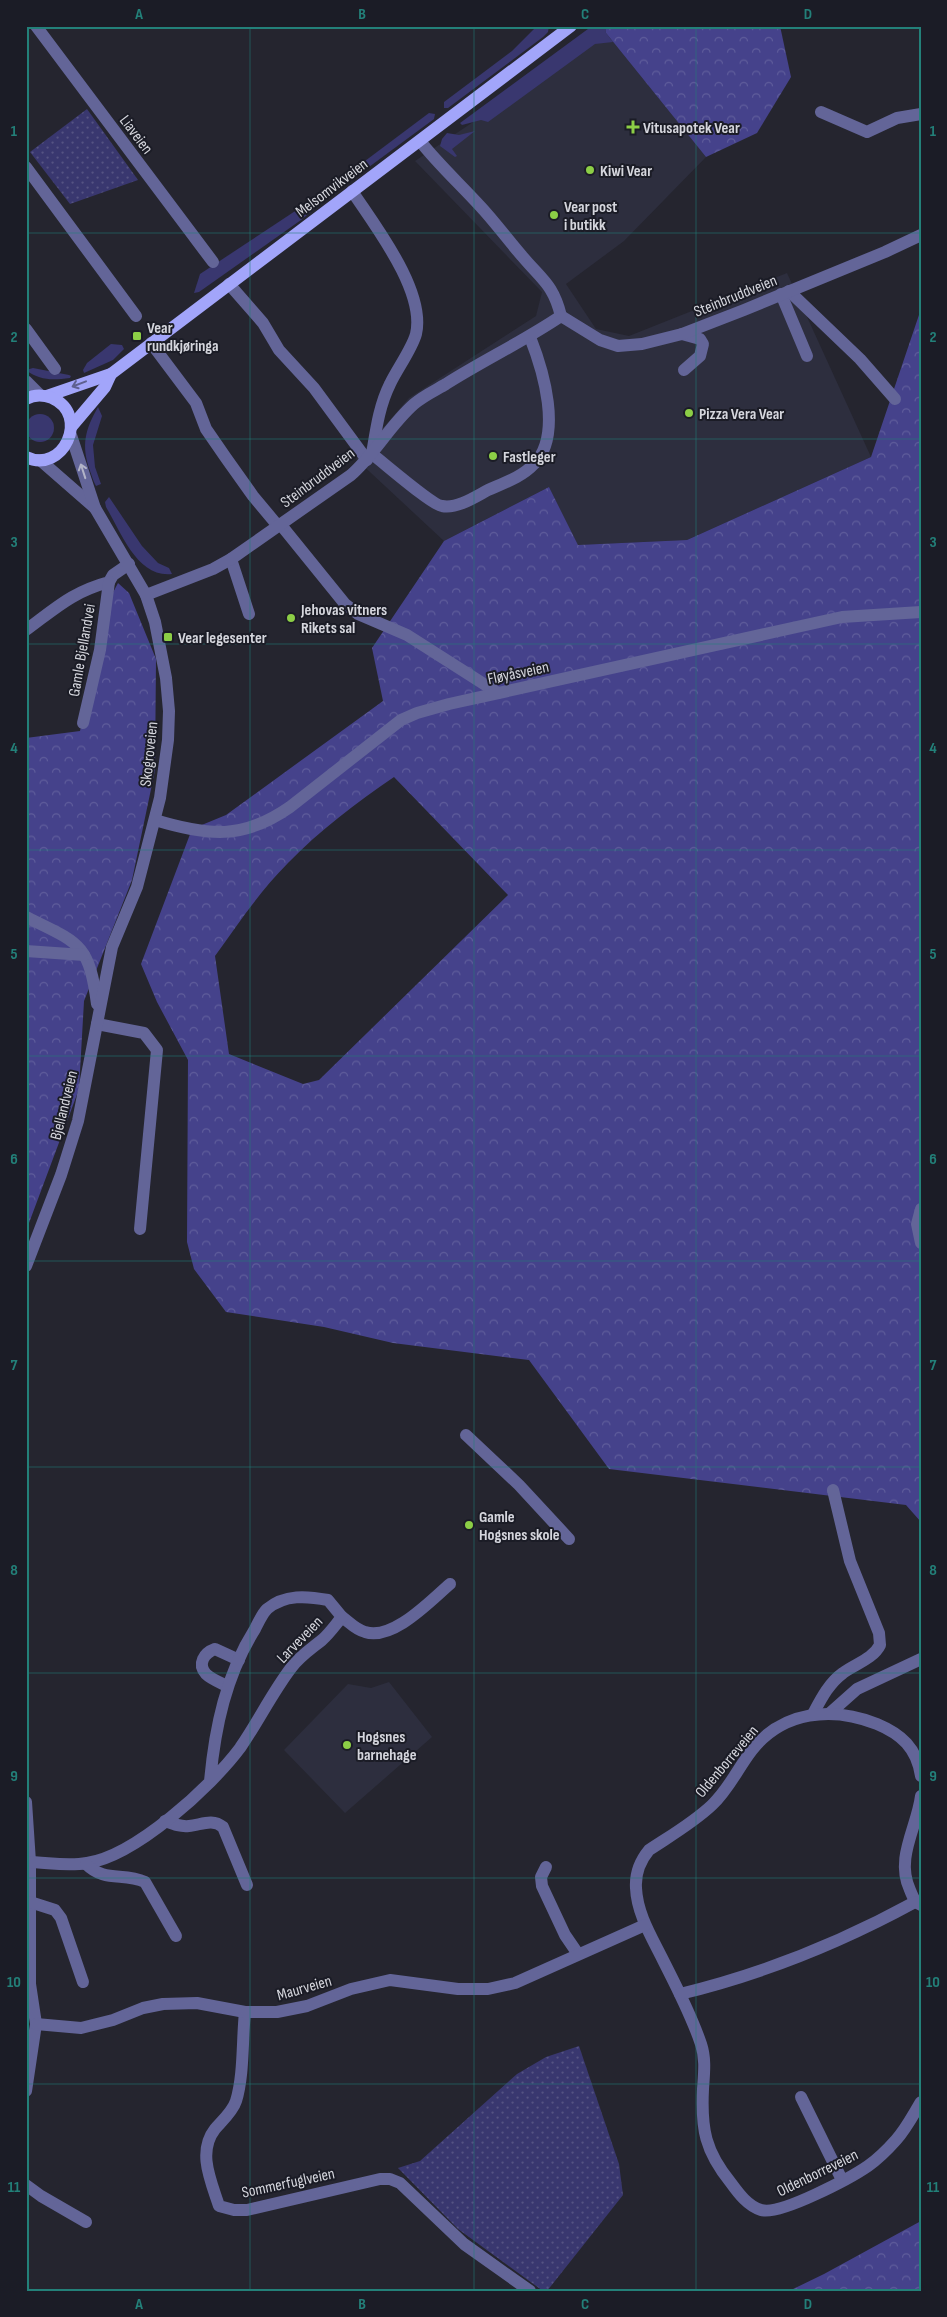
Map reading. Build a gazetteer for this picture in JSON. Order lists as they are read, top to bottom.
{
  "streets": {
    "main road": ["Melsomvikveien"],
    "street": [
      "Liaveien",
      "Steinbruddveien",
      "Gamle Bjellandvei",
      "Fløyåsveien",
      "Skogroveien",
      "Bjellandveien",
      "Larveveien",
      "Oldenborreveien",
      "Maurveien",
      "Sommerfuglveien"
    ]
  },
  "crossings": [
    ["Melsomvikveien", "Steinbruddveien"],
    ["Melsomvikveien", "Skogroveien"],
    ["Steinbruddveien", "Fløyåsveien"],
    ["Steinbruddveien", "Skogroveien"],
    ["Fløyåsveien", "Skogroveien"],
    ["Skogroveien", "Bjellandveien"],
    ["Oldenborreveien", "Maurveien"],
    ["Maurveien", "Sommerfuglveien"]
  ],
  "places": {
    "health": ["Vitusapotek Vear"],
    "other": [
      "Kiwi Vear",
      "Vear post i butikk",
      "Pizza Vera Vear",
      "Fastleger",
      "Jehovas vitners Rikets sal",
      "Gamle Hogsnes skole",
      "Hogsnes barnehage"
    ],
    "transit": ["Vear rundkjøringa", "Vear legesenter"]
  },
  "grid": {
    "columns": [
      "A",
      "B",
      "C",
      "D"
    ],
    "rows": [
      "1",
      "2",
      "3",
      "4",
      "5",
      "6",
      "7",
      "8",
      "9",
      "10",
      "11"
    ]
  }
}
